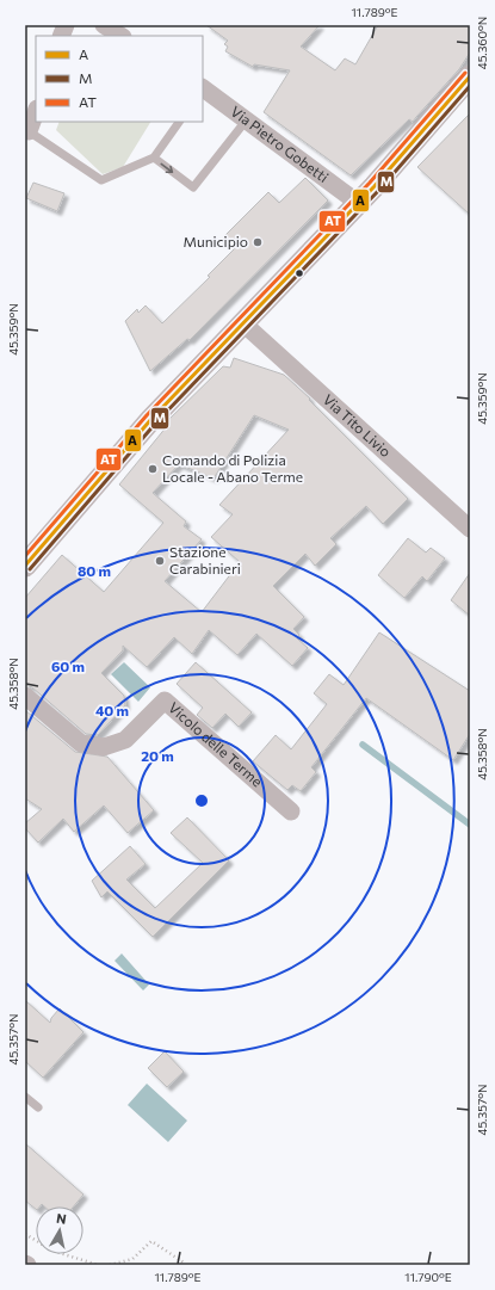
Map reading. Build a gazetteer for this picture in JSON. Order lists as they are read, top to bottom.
{
  "streets": {
    "street": ["Via Pietro Gobetti", "Via Tito Livio", "Vicolo delle Terme"]
  },
  "places": ["Municipio", "Comando di Polizia Locale - Abano Terme", "Stazione Carabinieri"],
  "lines": ["transit line AT", "transit line A", "transit line M"],
  "legend": ["A", "M", "AT"],
  "north": "top",
  "coordinates": [
    "11.789°E",
    "45.360°N",
    "45.359°N",
    "45.358°N",
    "45.357°N",
    "11.790°E"
  ],
  "rings": [
    "80 m",
    "60 m",
    "40 m",
    "20 m"
  ]
}
